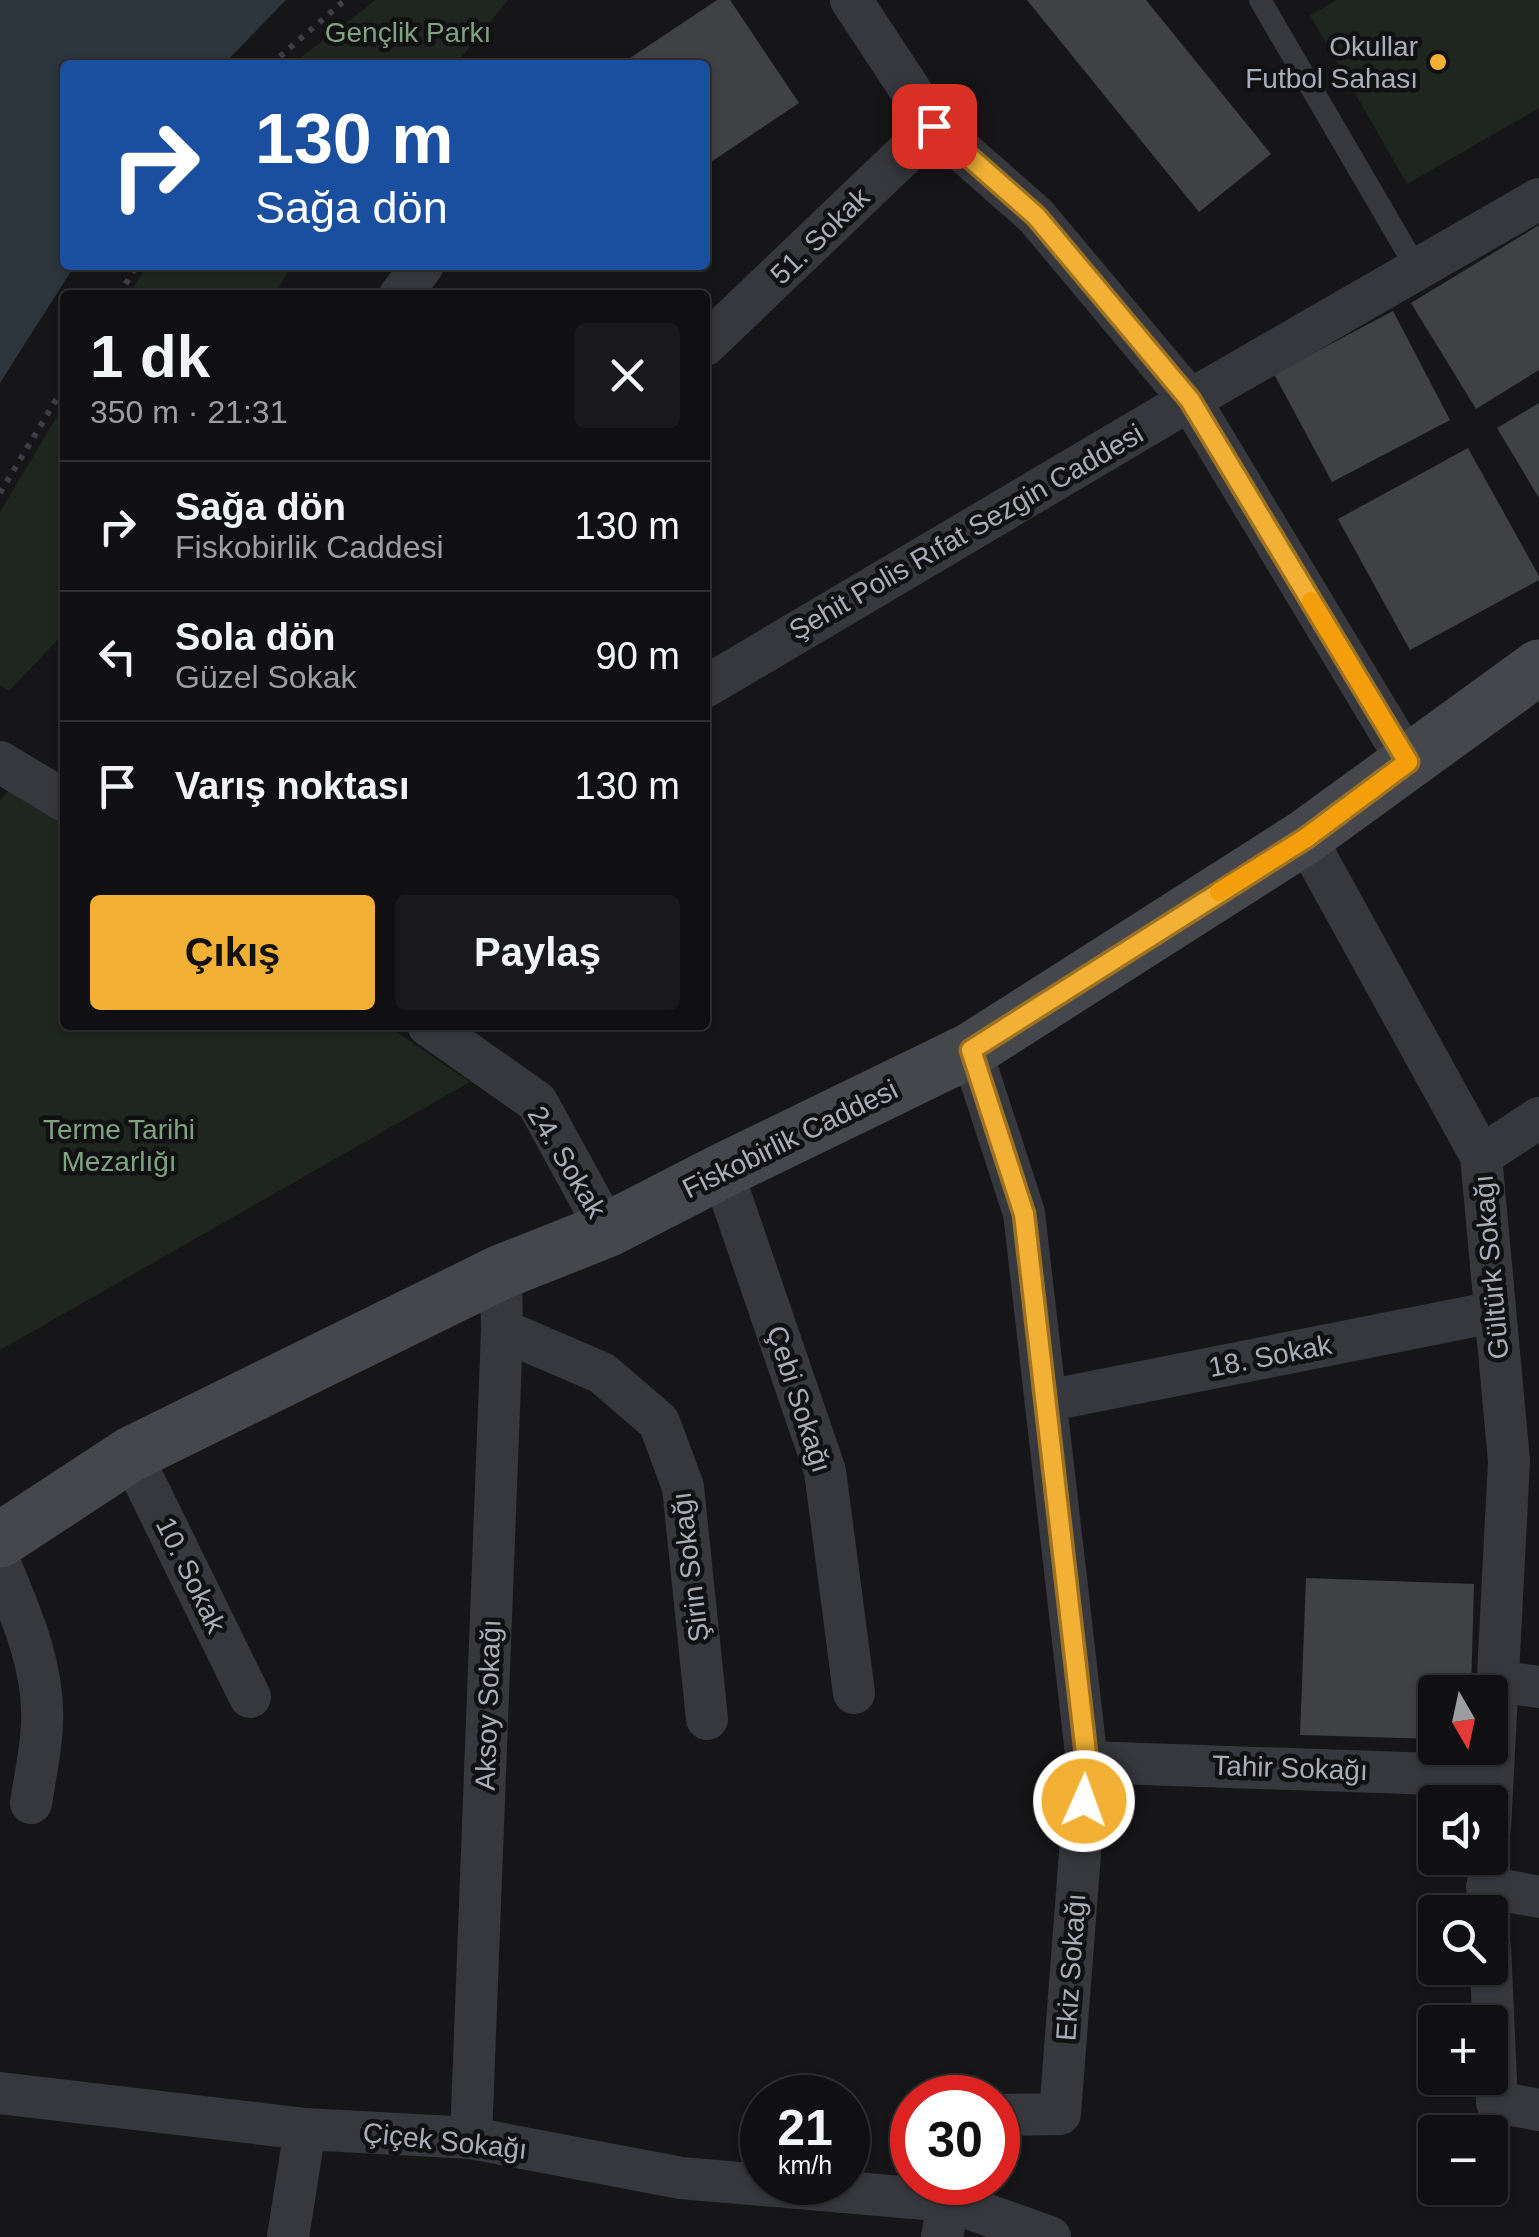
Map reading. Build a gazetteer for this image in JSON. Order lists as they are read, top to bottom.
{
  "streets": {
    "main road": ["Fiskobirlik Caddesi"],
    "street": [
      "51. Sokak",
      "Şehit Polis Rıfat Sezgin Caddesi",
      "24. Sokak",
      "Gültürk Sokağı",
      "18. Sokak",
      "Çebi Sokağı",
      "Şirin Sokağı",
      "10. Sokak",
      "Aksoy Sokağı",
      "Tahir Sokağı",
      "Ekiz Sokağı",
      "Çiçek Sokağı"
    ]
  },
  "crossings": [
    ["Fiskobirlik Caddesi", "24. Sokak"],
    ["Fiskobirlik Caddesi", "Gültürk Sokağı"],
    ["Fiskobirlik Caddesi", "Çebi Sokağı"],
    ["Fiskobirlik Caddesi", "10. Sokak"],
    ["Fiskobirlik Caddesi", "Aksoy Sokağı"],
    ["Fiskobirlik Caddesi", "Ekiz Sokağı"],
    ["Gültürk Sokağı", "18. Sokak"],
    ["Gültürk Sokağı", "Tahir Sokağı"],
    ["18. Sokak", "Ekiz Sokağı"],
    ["Şirin Sokağı", "Aksoy Sokağı"],
    ["Aksoy Sokağı", "Çiçek Sokağı"],
    ["Tahir Sokağı", "Ekiz Sokağı"]
  ],
  "parks": ["Gençlik Parkı", "Terme Tarihi Mezarlığı"],
  "places": ["Okullar Futbol Sahası"],
  "north": "bottom",
  "page": {
    "turn": ["130 m", "Sağa dön"],
    "heading": ["1 dk", "350 m · 21:31"],
    "list": [
      {
        "name": "Sağa dön",
        "note": "Fiskobirlik Caddesi",
        "value": "130 m"
      },
      {
        "name": "Sola dön",
        "note": "Güzel Sokak",
        "value": "90 m"
      },
      {
        "name": "Varış noktası",
        "value": "130 m"
      }
    ],
    "buttons": ["Çıkış", "Paylaş"],
    "map_buttons": ["+", "−"],
    "speed": "21 km/h",
    "limit": "30"
  }
}
